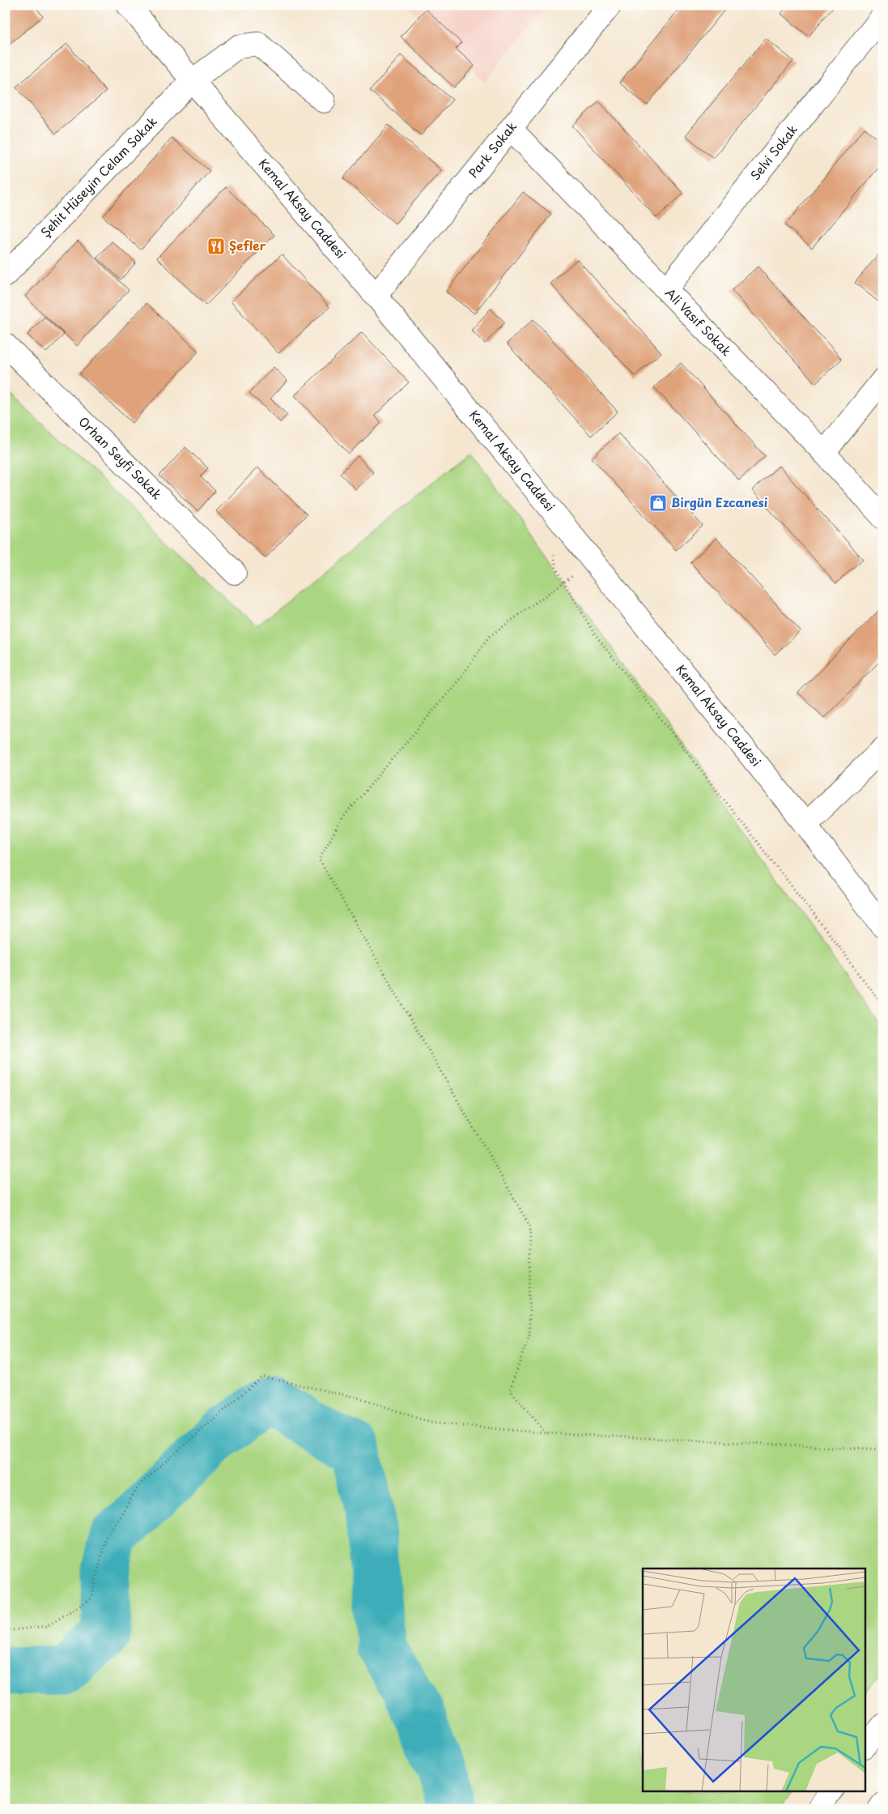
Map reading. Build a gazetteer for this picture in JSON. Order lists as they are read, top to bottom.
{
  "streets": {
    "main road": [
      "Park Sokak",
      "Selvi Sokak",
      "Şehit Hüseyin Celam Sokak",
      "Kemal Aksay Caddesi",
      "Ali Vasıf Sokak",
      "Orhan Seyfi Sokak"
    ]
  },
  "crossings": [
    ["Park Sokak", "Kemal Aksay Caddesi"],
    ["Park Sokak", "Ali Vasıf Sokak"],
    ["Selvi Sokak", "Ali Vasıf Sokak"],
    ["Şehit Hüseyin Celam Sokak", "Kemal Aksay Caddesi"]
  ],
  "places": {
    "restaurant": ["Şefler"],
    "shop": ["Birgün Ezcanesi"]
  }
}
